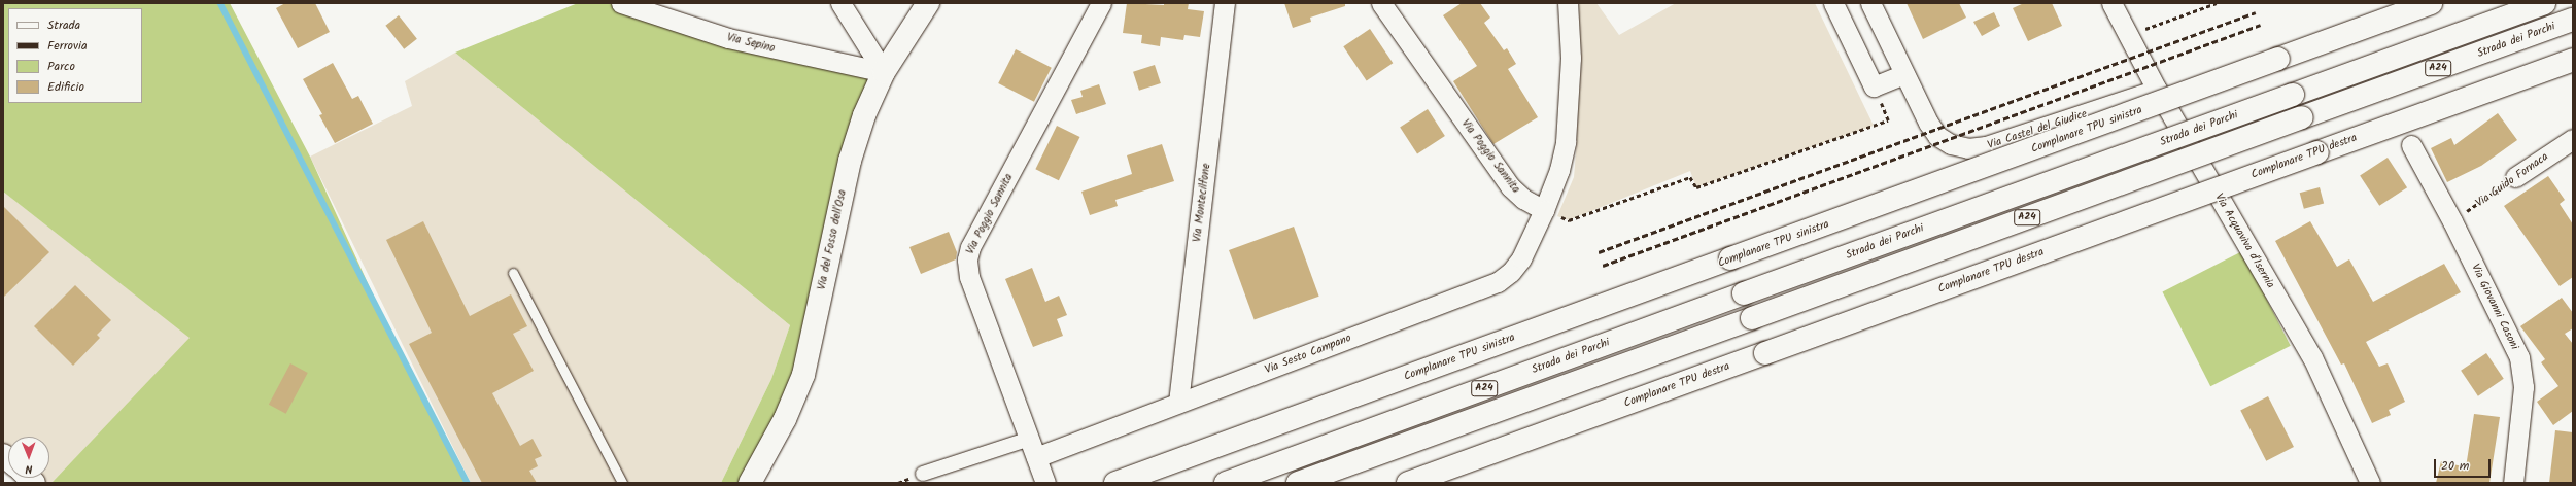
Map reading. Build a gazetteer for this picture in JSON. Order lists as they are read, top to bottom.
{
  "streets": {
    "main road": [
      "Strada dei Parchi",
      "A24",
      "Complanare TPU sinistra",
      "Complanare TPU destra",
      "Via del Fosso dell'Osa"
    ],
    "street": [
      "Via Sepino",
      "Via Castel del Giudice",
      "Via Poggio Sannita",
      "Via Guido Fornaca",
      "Via Montecilfone",
      "Via Acquaviva d'Isernia",
      "Via Giovanni Casoni",
      "Via Sesto Campano"
    ]
  },
  "crossings": [
    ["Via Sepino", "Via del Fosso dell'Osa"],
    ["Via Castel del Giudice", "Via Acquaviva d'Isernia"],
    ["Via Poggio Sannita", "Via Sesto Campano"],
    ["Via Guido Fornaca", "Via Giovanni Casoni"],
    ["Via Montecilfone", "Via Sesto Campano"]
  ],
  "legend": [
    "Strada",
    "Ferrovia",
    "Parco",
    "Edificio"
  ],
  "scale_bar": "20 m",
  "north": "bottom"
}
